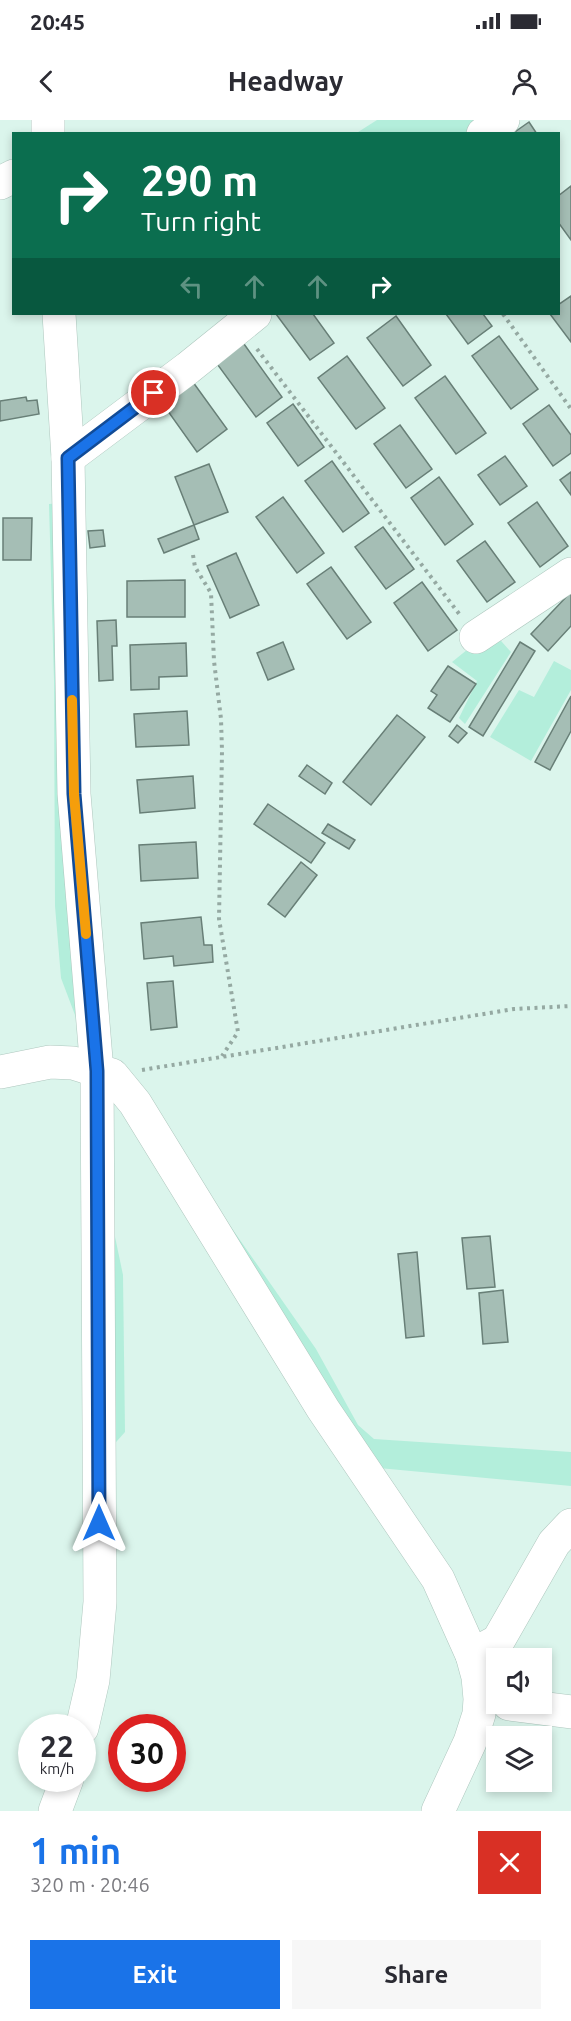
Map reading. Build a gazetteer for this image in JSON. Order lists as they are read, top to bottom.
{
  "page": {
    "status": "20:45",
    "header": "Headway",
    "turn": ["290 m", "Turn right"],
    "speed": "22 km/h",
    "limit": "30",
    "heading": ["1 min", "320 m · 20:46"],
    "buttons": ["Exit", "Share"]
  }
}
